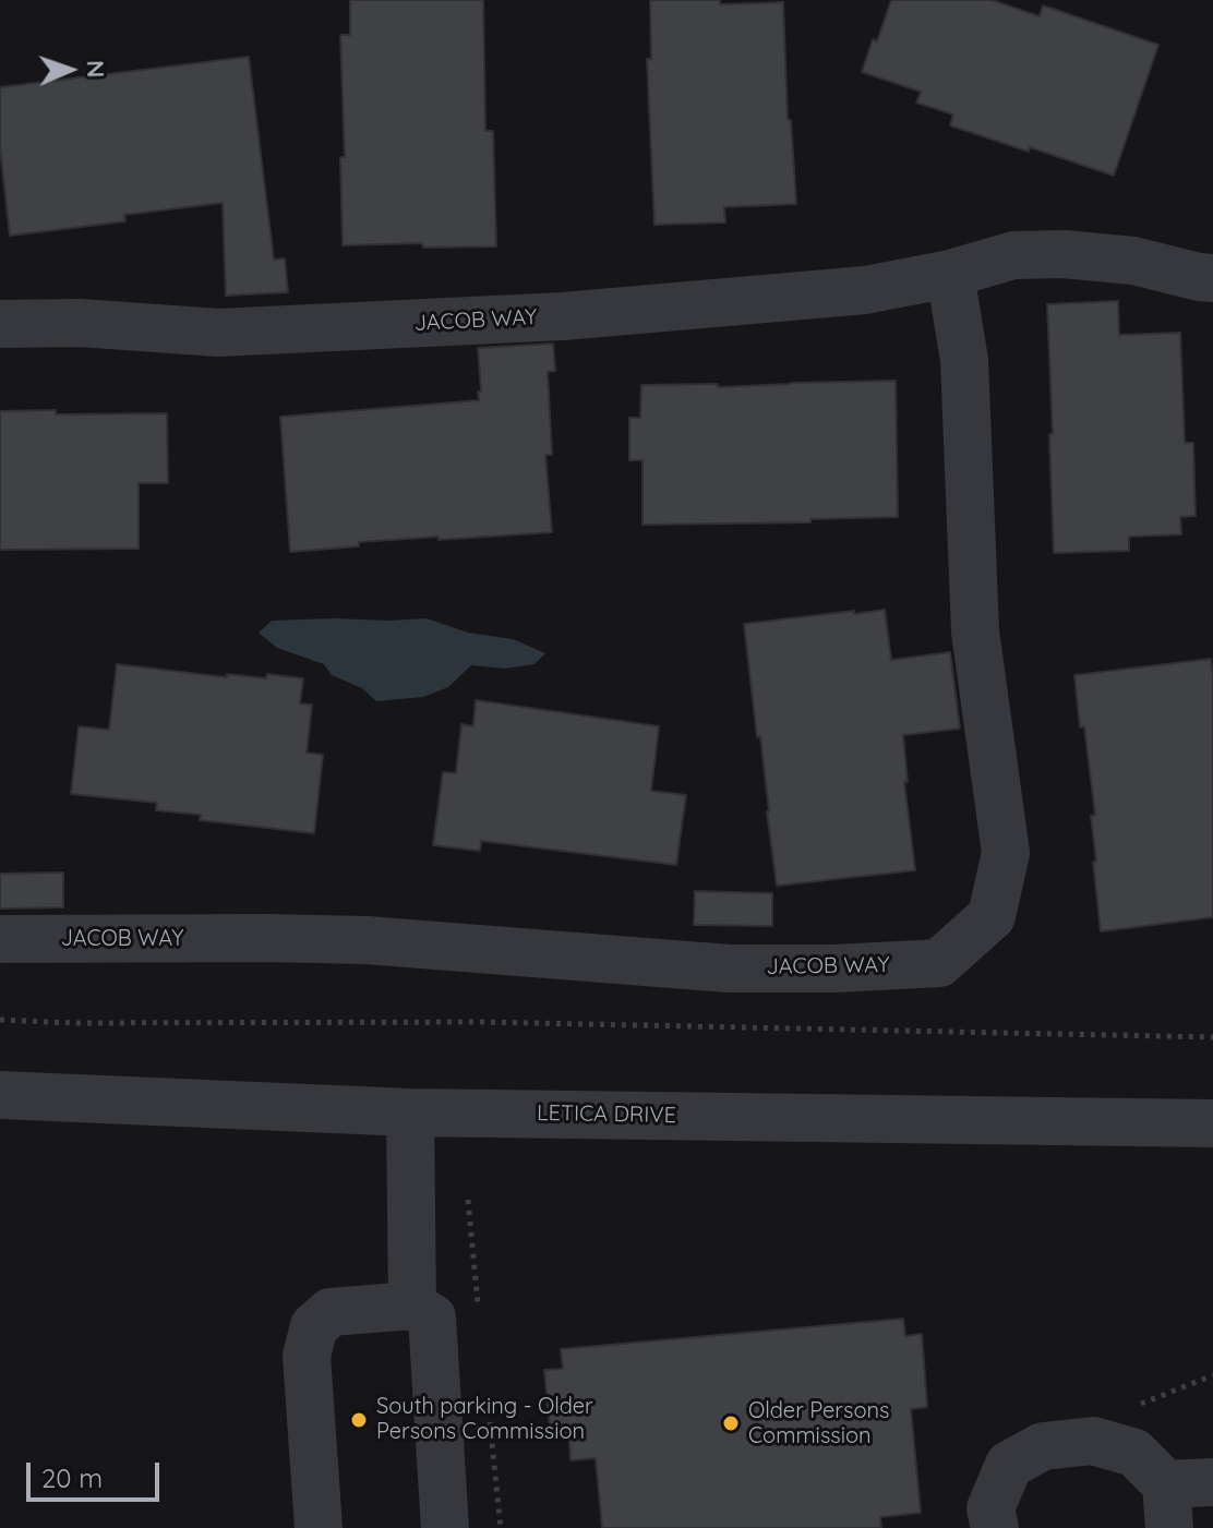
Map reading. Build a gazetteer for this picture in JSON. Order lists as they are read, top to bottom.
{
  "streets": {
    "street": ["JACOB WAY", "LETICA DRIVE"]
  },
  "places": ["South parking - Older Persons Commission", "Older Persons Commission"],
  "scale_bar": "20 m",
  "north": "right"
}
